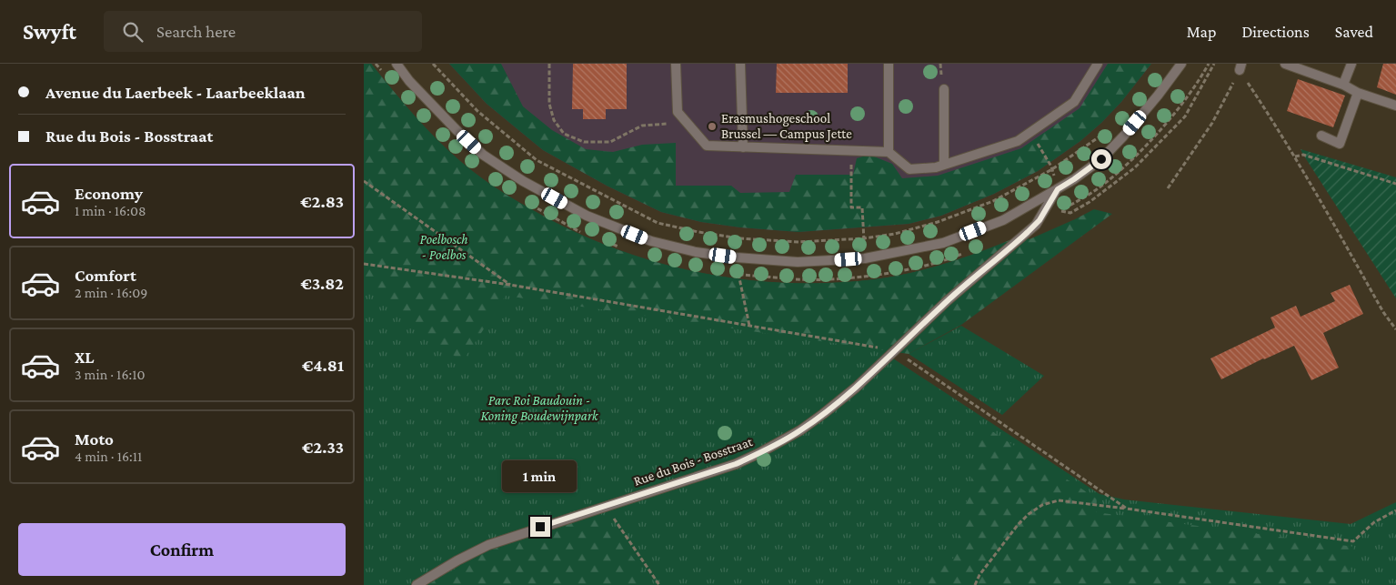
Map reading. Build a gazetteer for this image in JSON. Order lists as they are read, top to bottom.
{
  "streets": {
    "street": ["Rue du Bois - Bosstraat"]
  },
  "parks": ["Poelbosch - Poelbos", "Parc Roi Baudouin - Koning Boudewijnpark"],
  "places": ["Erasmushogeschool Brussel — Campus Jette"],
  "page": {
    "header": "Swyft",
    "search": "Search here",
    "nav": ["Map", "Directions", "Saved"],
    "banner": ["Avenue du Laerbeek - Laarbeeklaan", "Rue du Bois - Bosstraat"],
    "list": [
      {
        "name": "Economy",
        "note": "1 min · 16:08",
        "value": "€2.83"
      },
      {
        "name": "Comfort",
        "note": "2 min · 16:09",
        "value": "€3.82"
      },
      {
        "name": "XL",
        "note": "3 min · 16:10",
        "value": "€4.81"
      },
      {
        "name": "Moto",
        "note": "4 min · 16:11",
        "value": "€2.33"
      }
    ],
    "bubble": "1 min",
    "buttons": "Confirm"
  }
}
